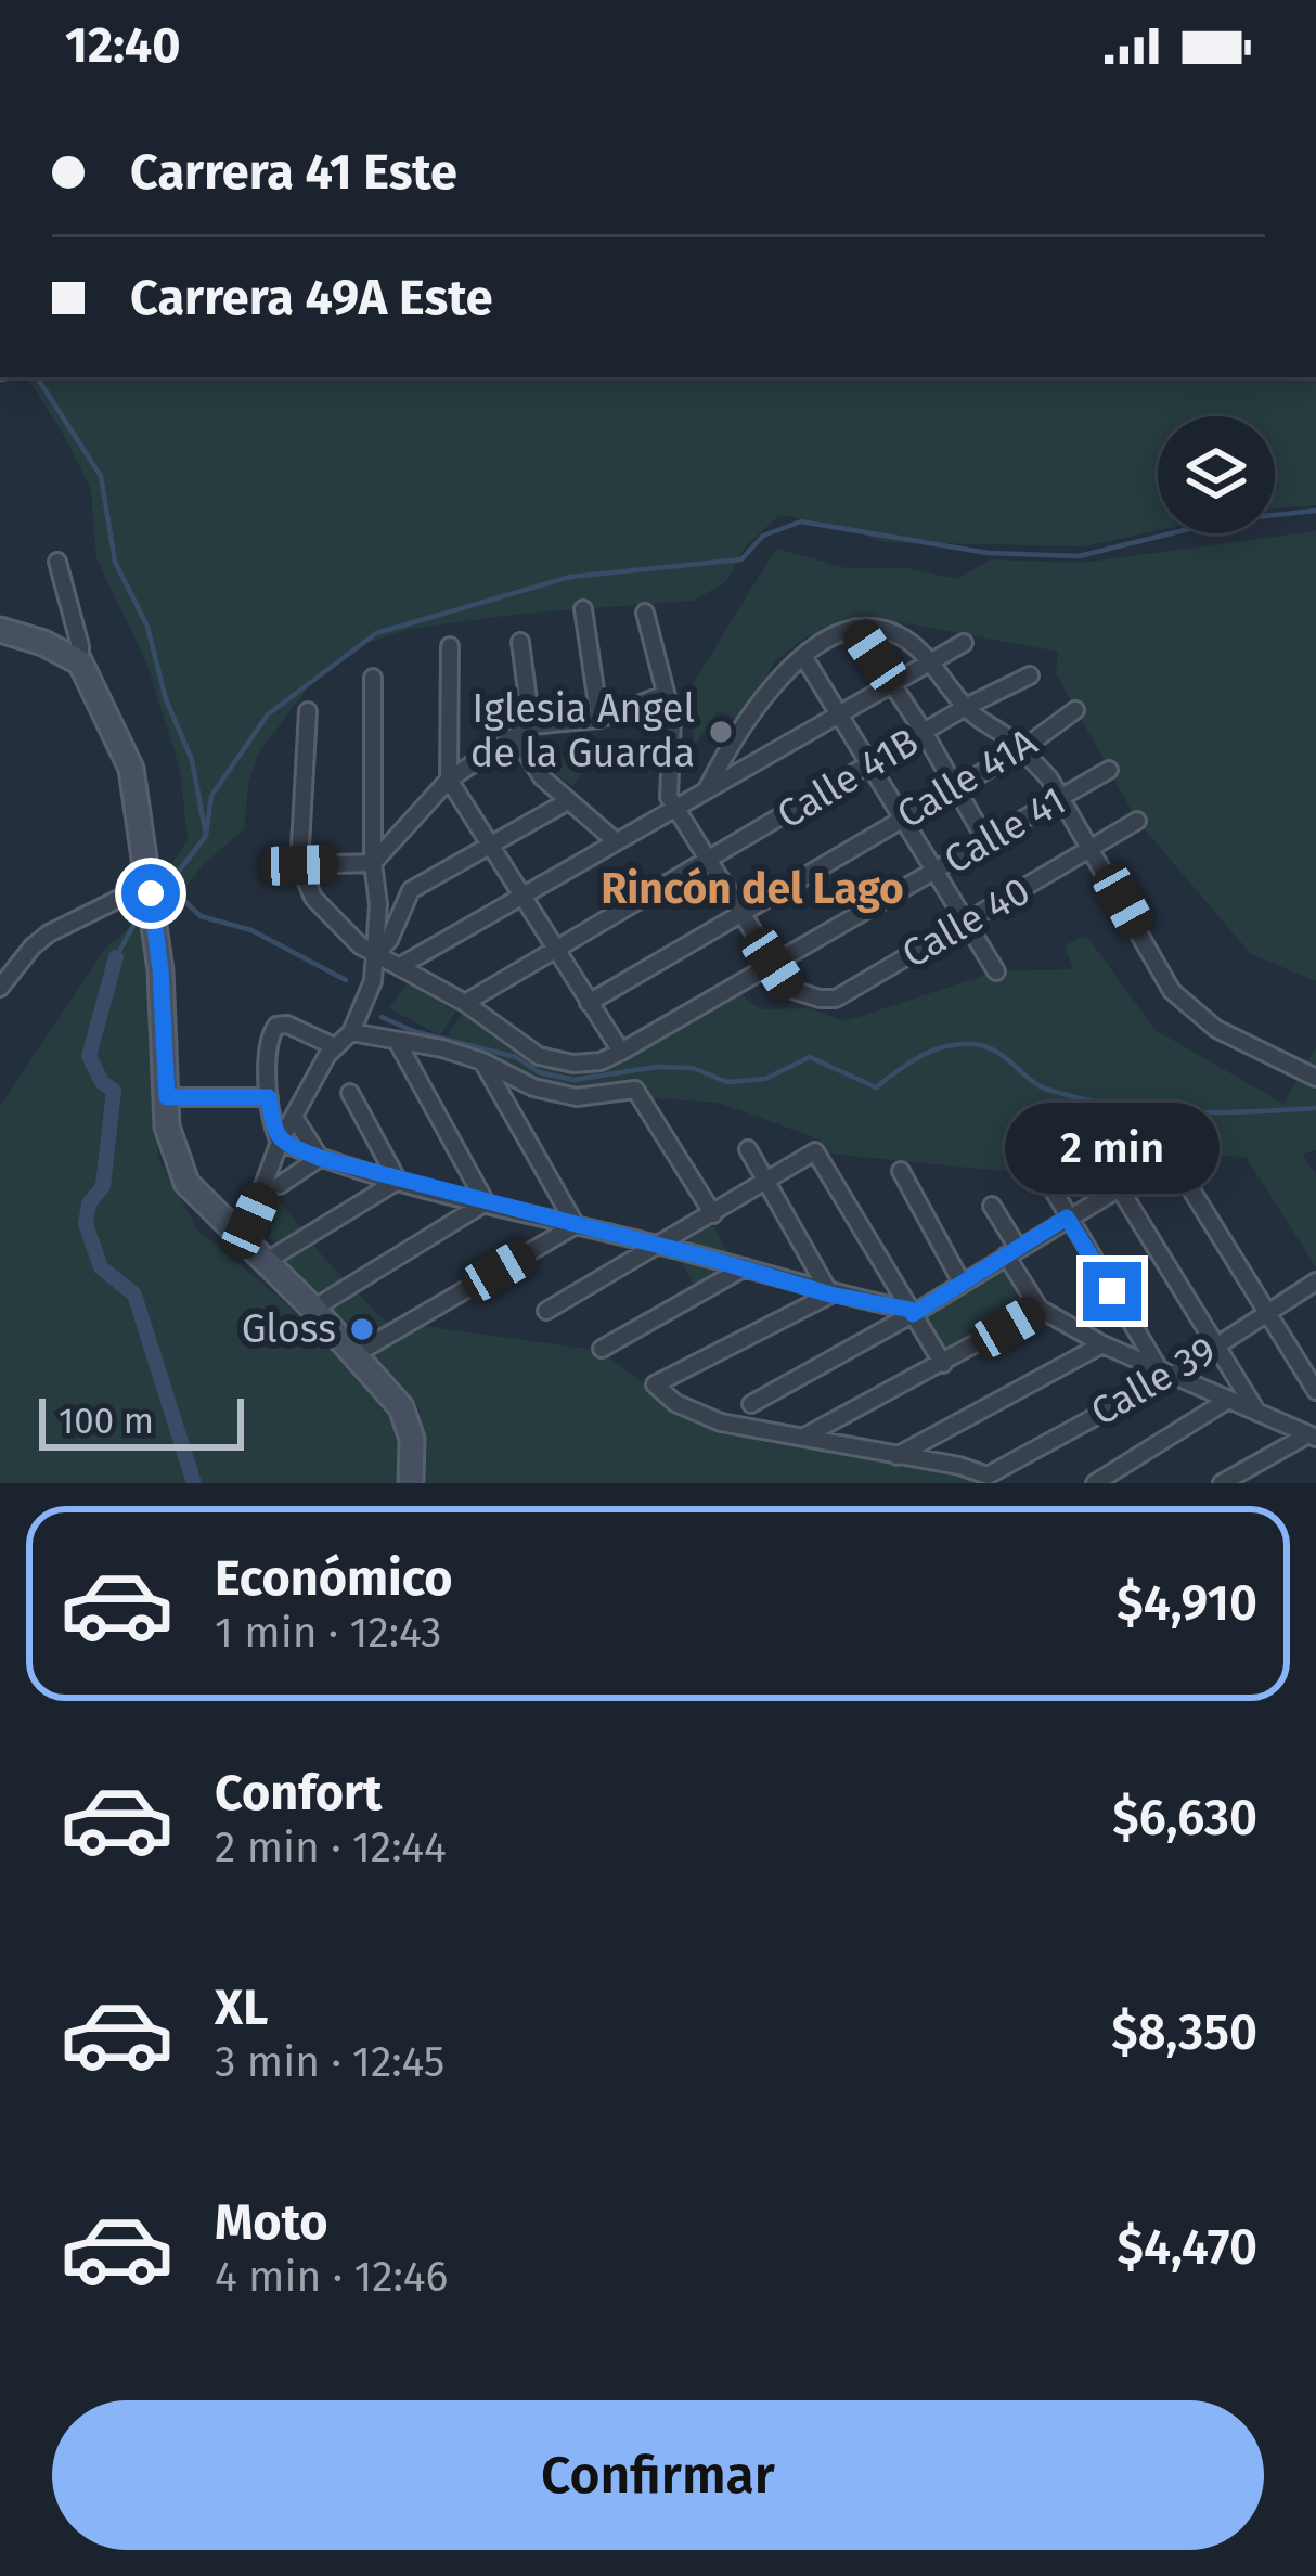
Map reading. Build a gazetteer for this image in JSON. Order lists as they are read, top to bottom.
{
  "streets": {
    "street": [
      "Calle 41B",
      "Calle 41A",
      "Calle 41",
      "Calle 40",
      "Calle 39"
    ]
  },
  "crossings": [
    ["Calle 41B", "Calle 41"],
    ["Calle 41", "Calle 40"]
  ],
  "districts": ["Rincón del Lago"],
  "places": ["Iglesia Angel de la Guarda", "Gloss"],
  "scale_bar": "100 m",
  "page": {
    "status": "12:40",
    "banner": ["Carrera 41 Este", "Carrera 49A Este"],
    "bubble": "2 min",
    "scale": "100 m",
    "list": [
      {
        "name": "Económico",
        "note": "1 min · 12:43",
        "value": "$4,910"
      },
      {
        "name": "Confort",
        "note": "2 min · 12:44",
        "value": "$6,630"
      },
      {
        "name": "XL",
        "note": "3 min · 12:45",
        "value": "$8,350"
      },
      {
        "name": "Moto",
        "note": "4 min · 12:46",
        "value": "$4,470"
      }
    ],
    "buttons": "Confirmar"
  }
}
